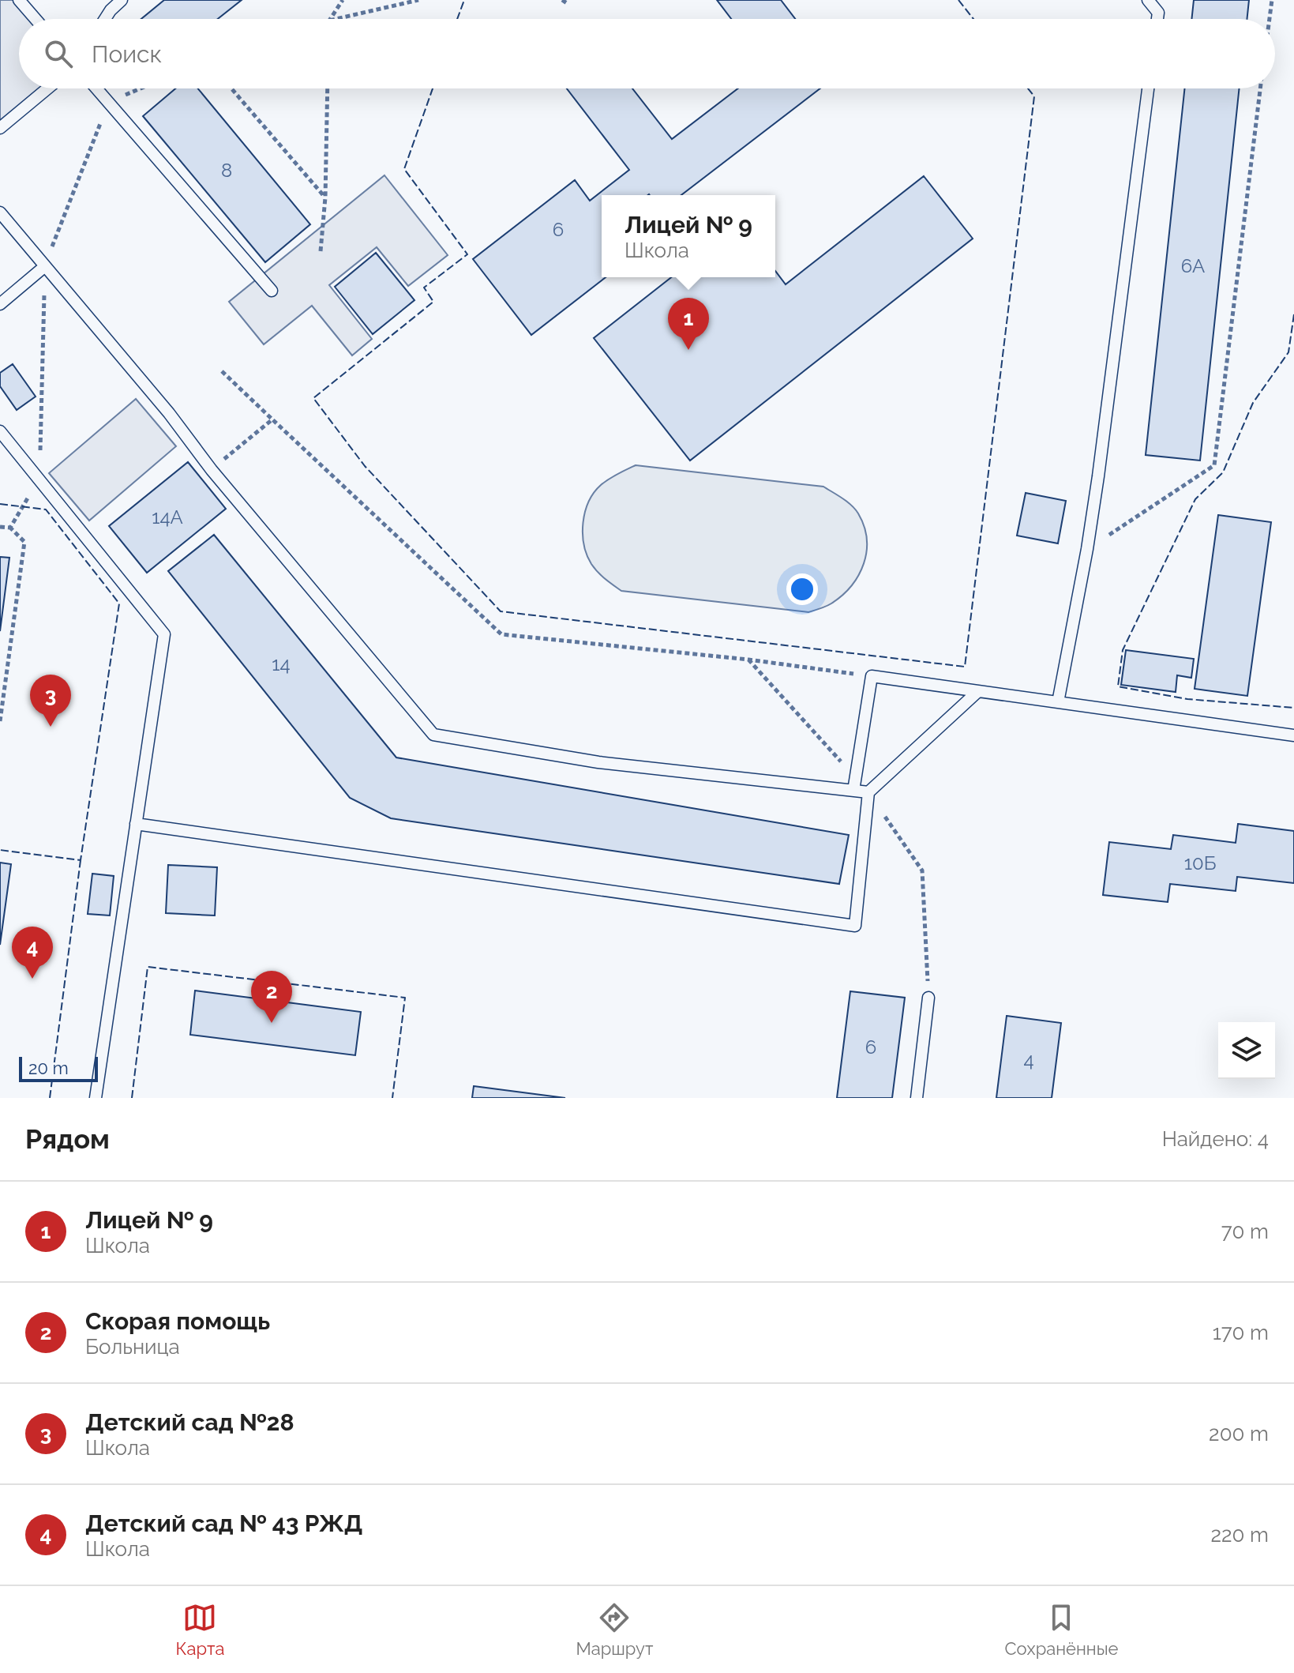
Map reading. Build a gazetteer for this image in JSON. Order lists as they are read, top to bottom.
{
  "house_numbers": [
    "8",
    "6",
    "6А",
    "14А",
    "14",
    "10Б",
    "6",
    "4"
  ],
  "scale_bar": "20 m",
  "page": {
    "search": "Поиск",
    "popup": ["Лицей № 9", "Школа"],
    "pins": [
      "1",
      "3",
      "4",
      "2"
    ],
    "scale": "20 m",
    "heading": ["Рядом", "Найдено: 4"],
    "list": [
      {
        "mark": "1",
        "name": "Лицей № 9",
        "note": "Школа",
        "value": "70 m"
      },
      {
        "mark": "2",
        "name": "Скорая помощь",
        "note": "Больница",
        "value": "170 m"
      },
      {
        "mark": "3",
        "name": "Детский сад №28",
        "note": "Школа",
        "value": "200 m"
      },
      {
        "mark": "4",
        "name": "Детский сад № 43 РЖД",
        "note": "Школа",
        "value": "220 m"
      }
    ],
    "nav": ["Карта", "Маршрут", "Сохранённые"]
  }
}
